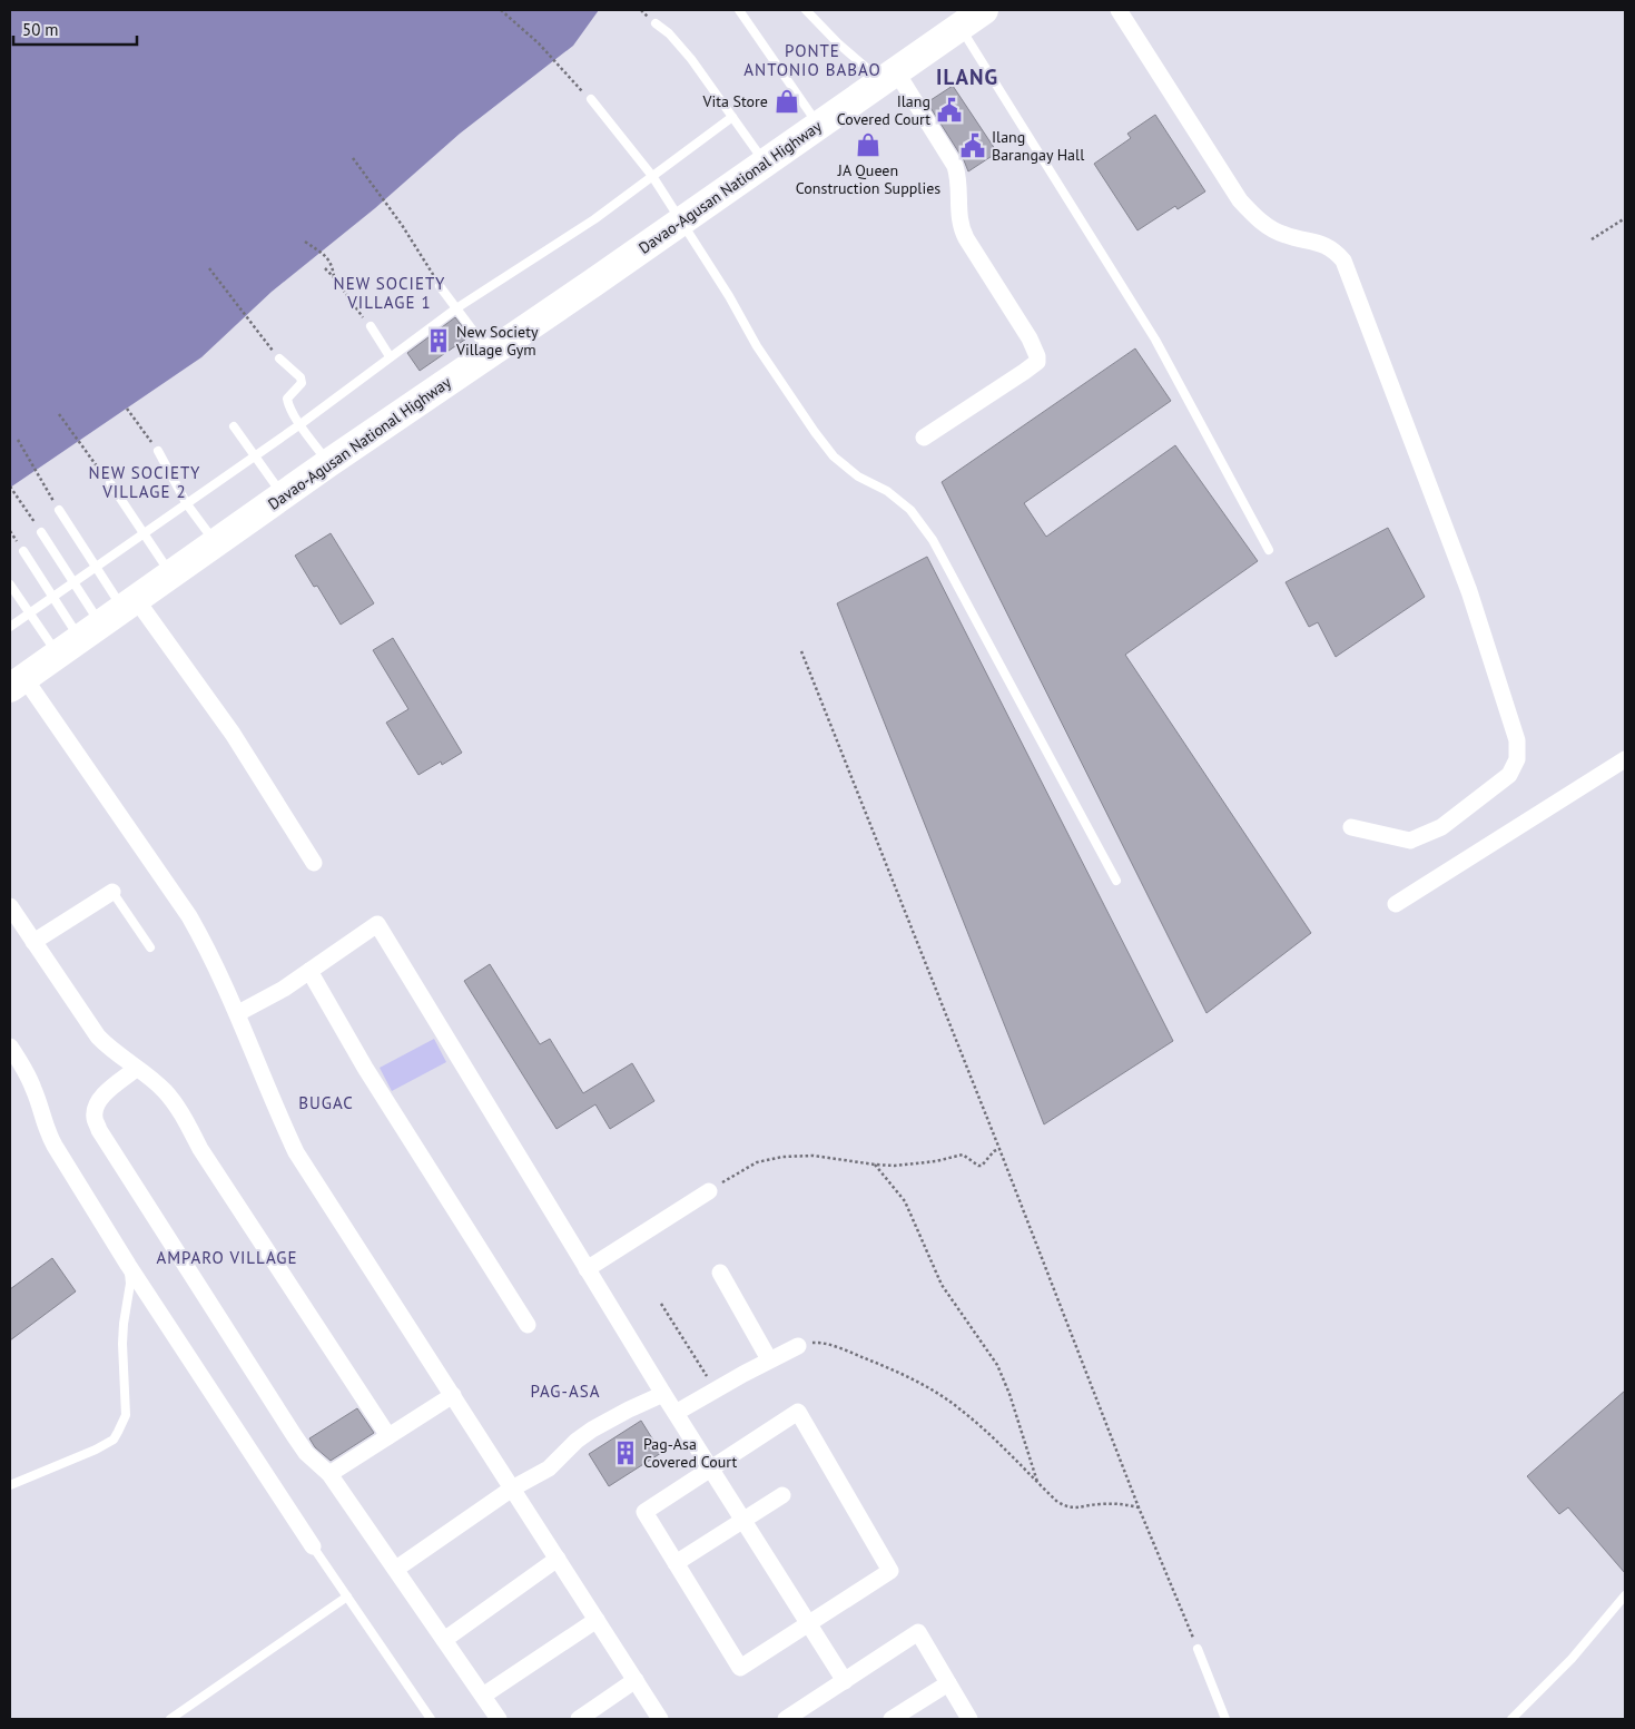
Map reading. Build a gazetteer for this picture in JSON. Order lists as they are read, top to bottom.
{
  "streets": {
    "highway": ["Davao-Agusan National Highway"]
  },
  "districts": [
    "PONTE ANTONIO BABAO",
    "ILANG",
    "NEW SOCIETY VILLAGE 1",
    "NEW SOCIETY VILLAGE 2",
    "BUGAC",
    "AMPARO VILLAGE",
    "PAG-ASA"
  ],
  "places": {
    "shop": ["Vita Store", "JA Queen Construction Supplies"],
    "public building": ["Ilang Covered Court", "Ilang Barangay Hall"],
    "building": ["New Society Village Gym", "Pag-Asa Covered Court"]
  },
  "scale_bar": "50 m"
}
